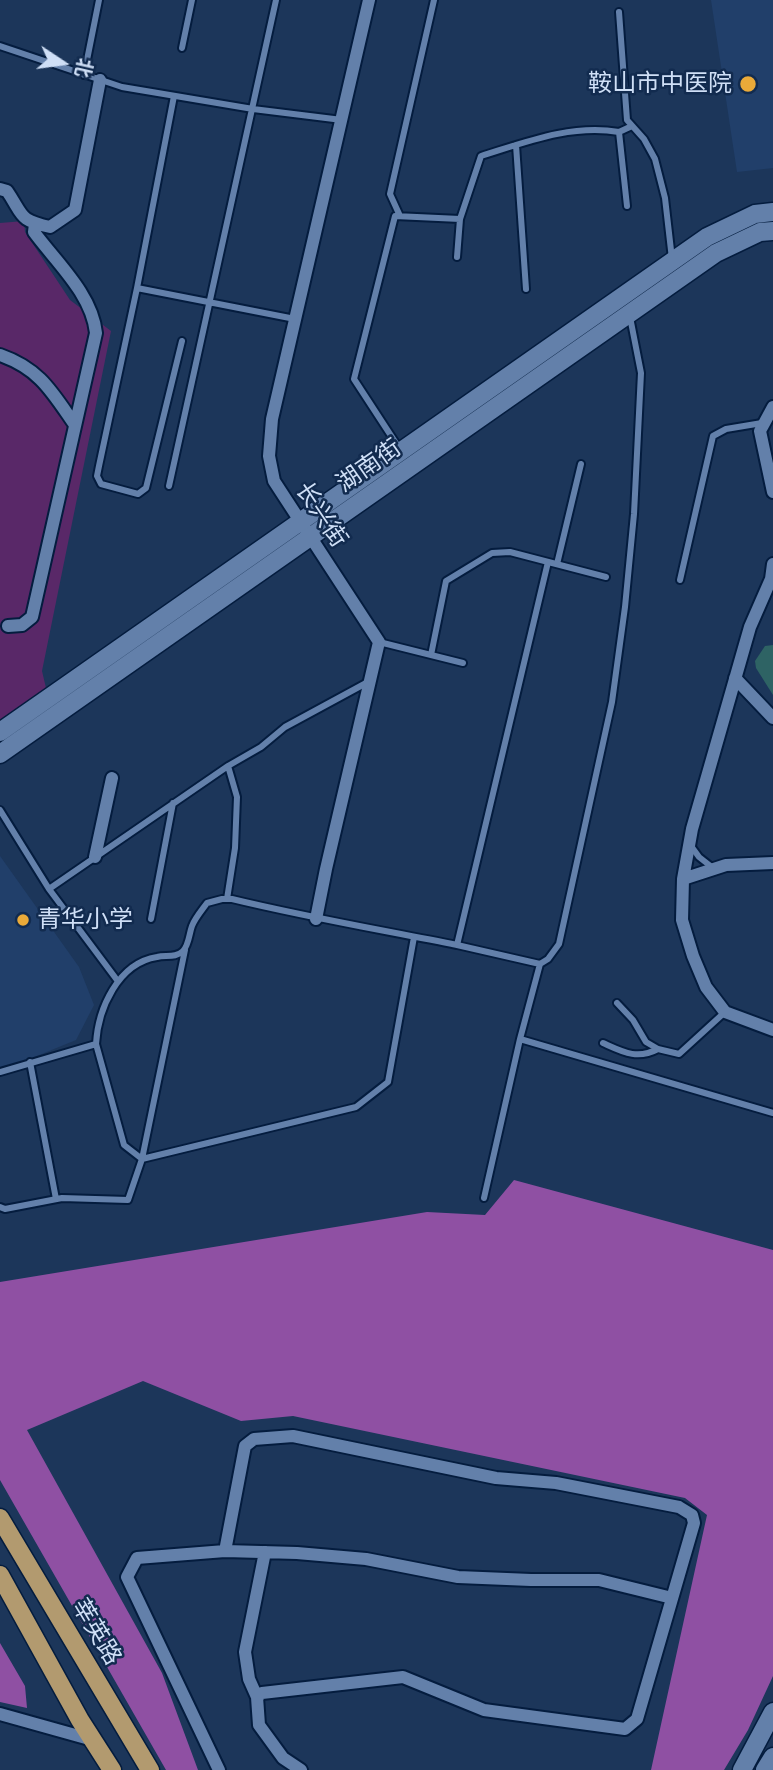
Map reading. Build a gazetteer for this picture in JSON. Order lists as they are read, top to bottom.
{
  "streets": {
    "main road": ["湖南街", "莘英路"],
    "street": ["长兴街"]
  },
  "crossings": [
    ["湖南街", "长兴街"]
  ],
  "places": ["鞍山市中医院", "青华小学"],
  "north": "right"
}
